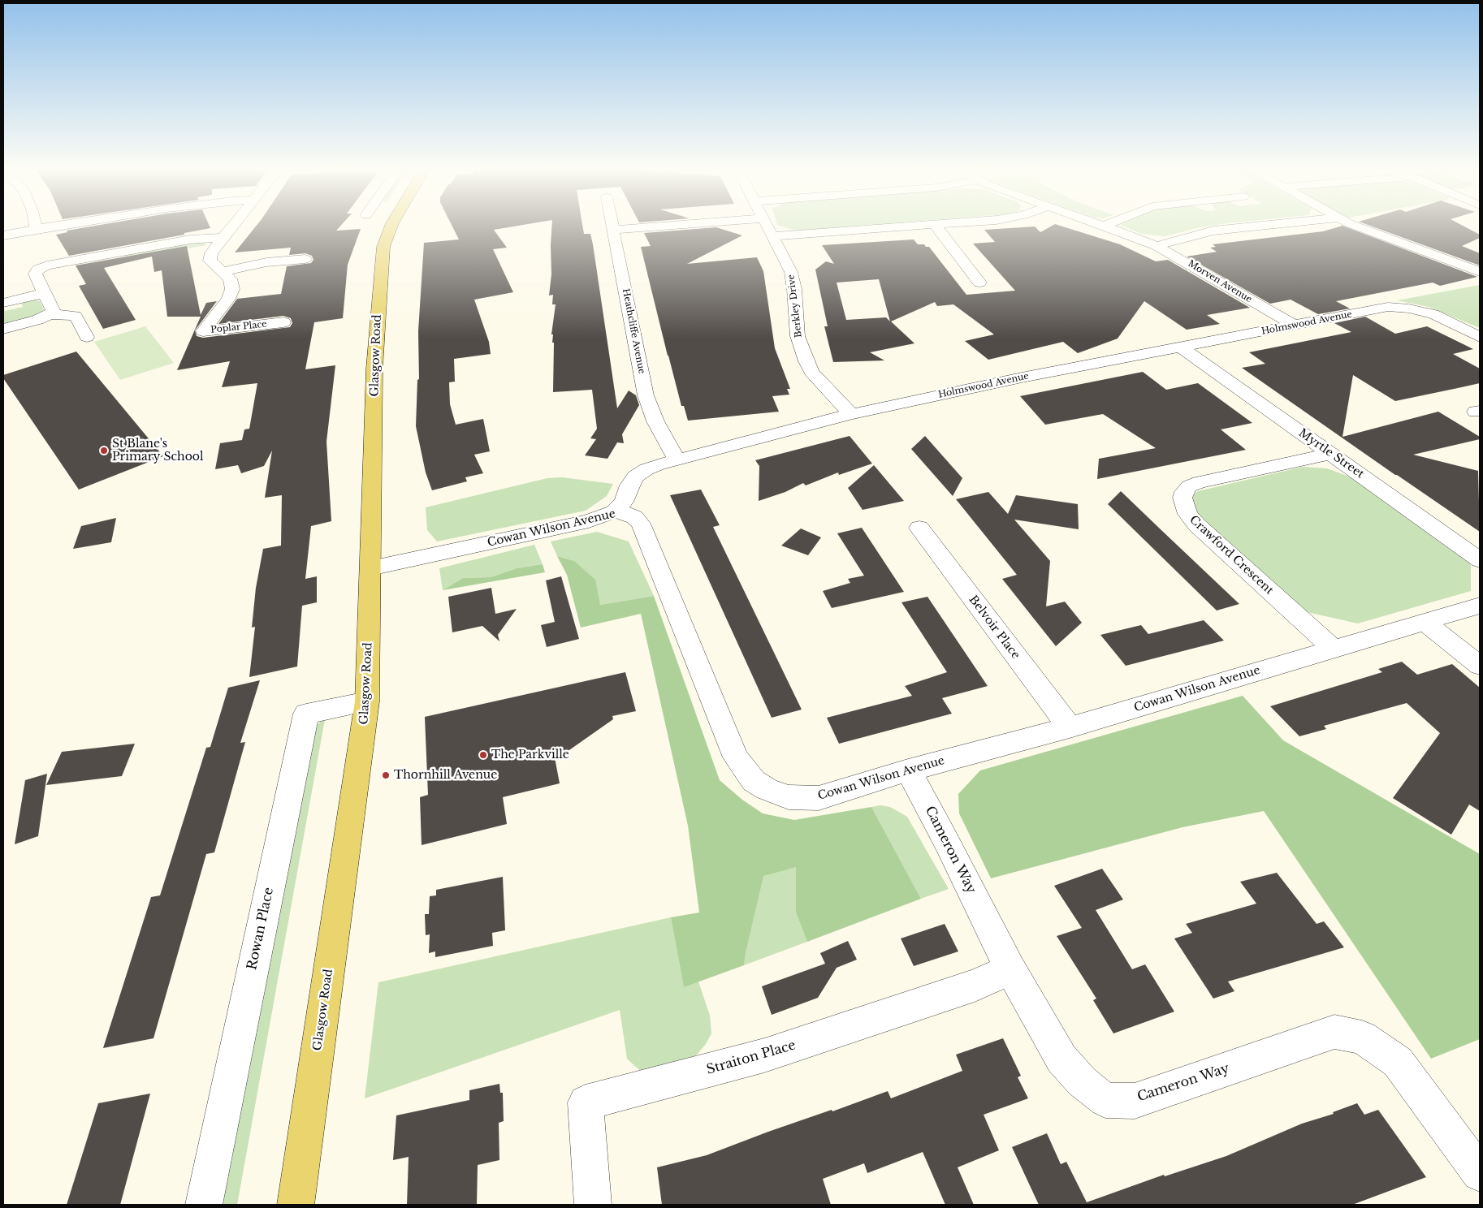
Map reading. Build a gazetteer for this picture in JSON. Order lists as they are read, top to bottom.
{
  "streets": {
    "main road": ["Glasgow Road"],
    "street": [
      "Morven Avenue",
      "Berkley Drive",
      "Holmswood Avenue",
      "Poplar Place",
      "Heathcliffe Avenue",
      "Myrtle Street",
      "Cowan Wilson Avenue",
      "Crawford Crescent",
      "Belvoir Place",
      "Cameron Way",
      "Rowan Place",
      "Straiton Place"
    ]
  },
  "crossings": [
    ["Morven Avenue", "Holmswood Avenue"],
    ["Berkley Drive", "Holmswood Avenue"],
    ["Holmswood Avenue", "Heathcliffe Avenue"],
    ["Holmswood Avenue", "Myrtle Street"],
    ["Holmswood Avenue", "Cowan Wilson Avenue"],
    ["Glasgow Road", "Cowan Wilson Avenue"],
    ["Glasgow Road", "Rowan Place"],
    ["Myrtle Street", "Crawford Crescent"],
    ["Cowan Wilson Avenue", "Crawford Crescent"],
    ["Cowan Wilson Avenue", "Belvoir Place"],
    ["Cowan Wilson Avenue", "Cameron Way"],
    ["Cameron Way", "Straiton Place"]
  ],
  "places": ["St Blane's Primary School", "The Parkville", "Thornhill Avenue"]
}
